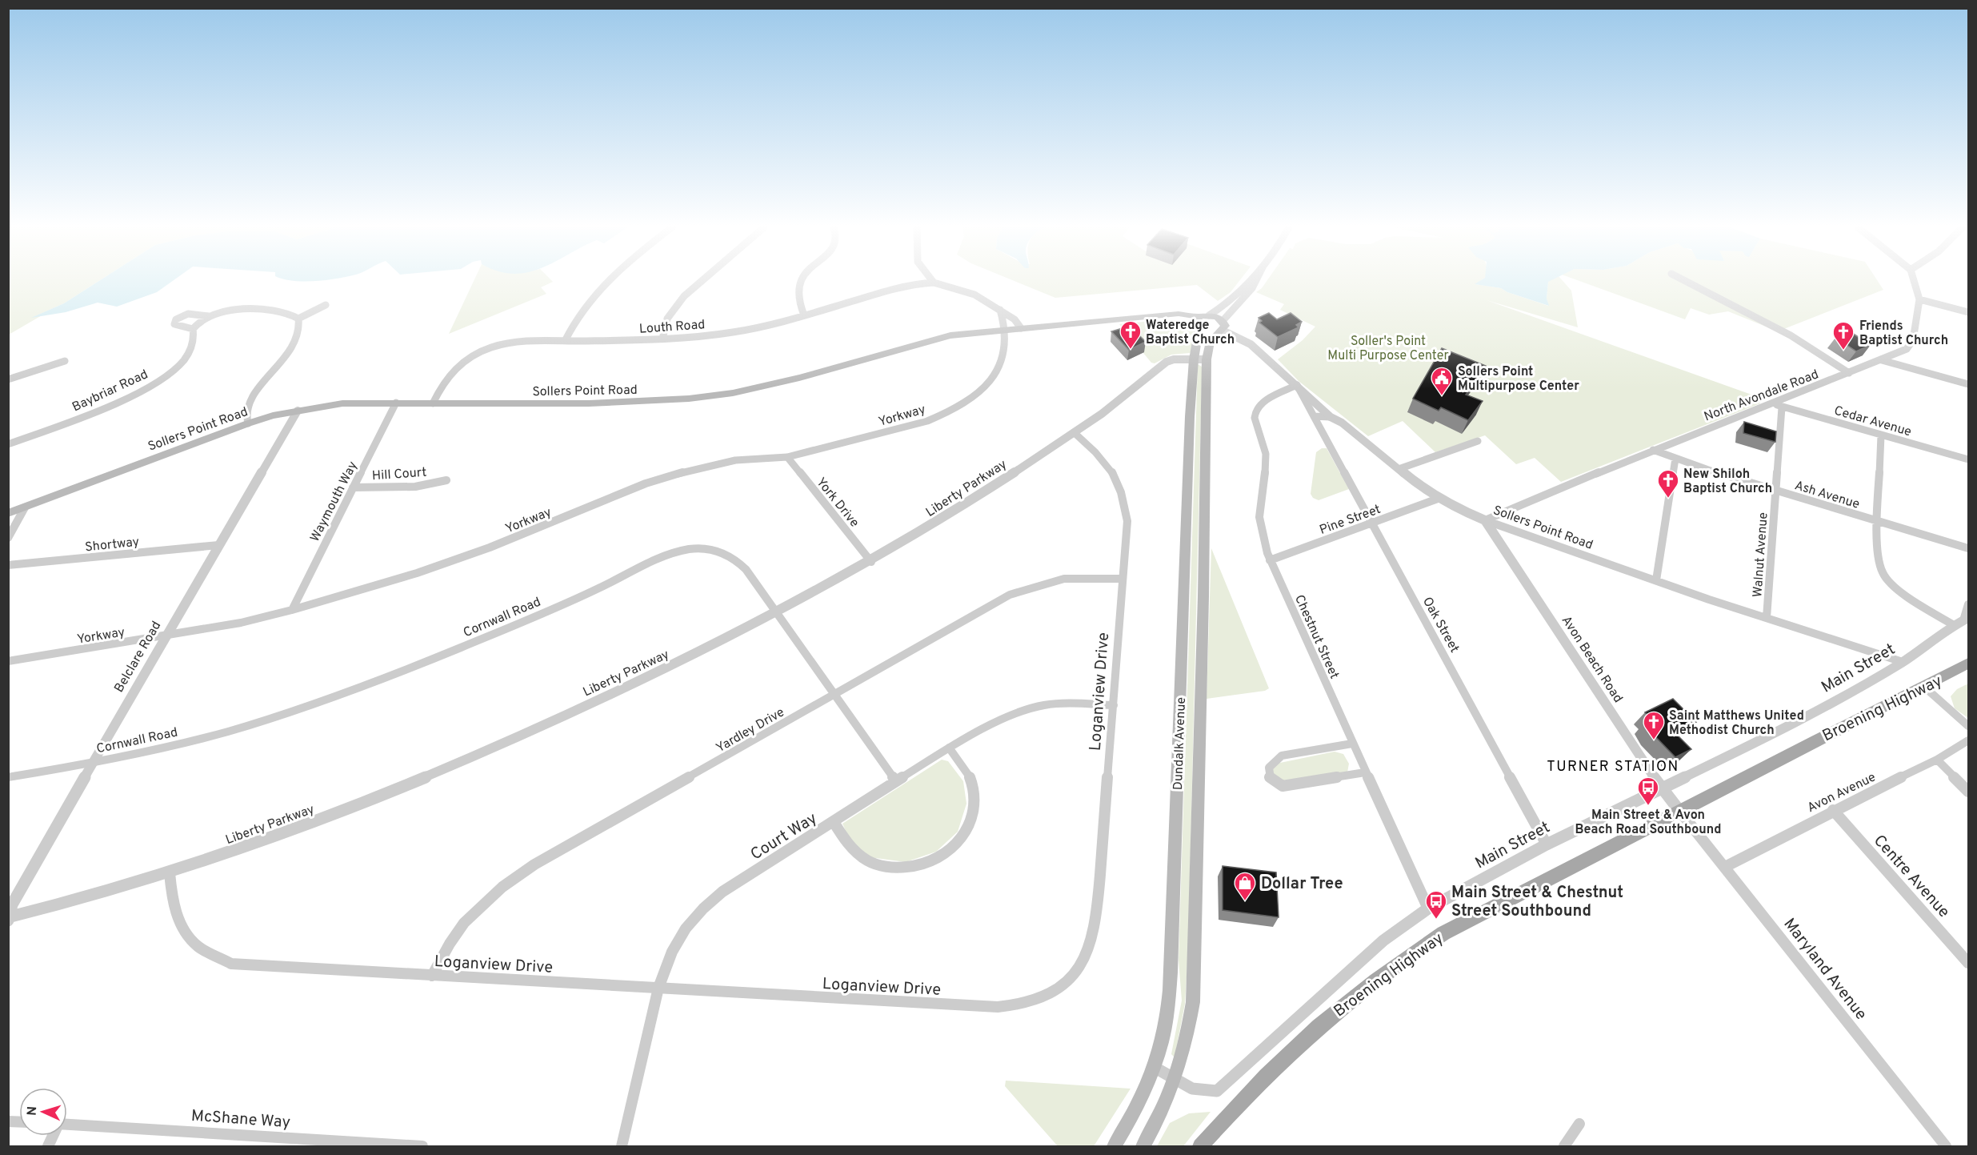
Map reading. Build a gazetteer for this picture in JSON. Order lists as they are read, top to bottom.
{
  "streets": {
    "main road": ["Sollers Point Road", "Broening Highway", "Dundalk Avenue"],
    "street": [
      "Louth Road",
      "Baybriar Road",
      "North Avondale Road",
      "Yorkway",
      "Cedar Avenue",
      "Hill Court",
      "Liberty Parkway",
      "Ash Avenue",
      "Waymouth Way",
      "York Drive",
      "Pine Street",
      "Shortway",
      "Walnut Avenue",
      "Cornwall Road",
      "Oak Street",
      "Chestnut Street",
      "Belclare Road",
      "Avon Beach Road",
      "Main Street",
      "Loganview Drive",
      "Yardley Drive",
      "Avon Avenue",
      "Court Way",
      "Centre Avenue",
      "Maryland Avenue",
      "McShane Way"
    ]
  },
  "crossings": [
    ["Louth Road", "Sollers Point Road"],
    ["Sollers Point Road", "North Avondale Road"],
    ["Sollers Point Road", "Yorkway"],
    ["Sollers Point Road", "Waymouth Way"],
    ["Sollers Point Road", "Pine Street"],
    ["Sollers Point Road", "Walnut Avenue"],
    ["Sollers Point Road", "Oak Street"],
    ["Sollers Point Road", "Chestnut Street"],
    ["Sollers Point Road", "Belclare Road"],
    ["Sollers Point Road", "Avon Beach Road"],
    ["Sollers Point Road", "Main Street"],
    ["Sollers Point Road", "Dundalk Avenue"],
    ["North Avondale Road", "Cedar Avenue"],
    ["North Avondale Road", "Ash Avenue"],
    ["North Avondale Road", "Avon Beach Road"],
    ["Yorkway", "Waymouth Way"],
    ["Yorkway", "York Drive"],
    ["Yorkway", "Belclare Road"],
    ["Cedar Avenue", "Walnut Avenue"],
    ["Hill Court", "Waymouth Way"],
    ["Liberty Parkway", "York Drive"],
    ["Liberty Parkway", "Cornwall Road"],
    ["Liberty Parkway", "Belclare Road"],
    ["Liberty Parkway", "Loganview Drive"],
    ["Liberty Parkway", "Dundalk Avenue"],
    ["Ash Avenue", "Walnut Avenue"],
    ["Pine Street", "Oak Street"],
    ["Pine Street", "Chestnut Street"],
    ["Shortway", "Belclare Road"],
    ["Cornwall Road", "Belclare Road"],
    ["Cornwall Road", "Yardley Drive"],
    ["Cornwall Road", "Court Way"],
    ["Oak Street", "Chestnut Street"],
    ["Oak Street", "Main Street"],
    ["Chestnut Street", "Main Street"],
    ["Avon Beach Road", "Main Street"],
    ["Avon Beach Road", "Broening Highway"],
    ["Avon Beach Road", "Maryland Avenue"],
    ["Main Street", "Dundalk Avenue"],
    ["Loganview Drive", "Yardley Drive"],
    ["Loganview Drive", "Court Way"],
    ["Broening Highway", "Maryland Avenue"],
    ["Avon Avenue", "Centre Avenue"],
    ["Avon Avenue", "Maryland Avenue"]
  ],
  "districts": ["TURNER STATION"],
  "parks": ["Soller's Point Multi Purpose Center"],
  "places": {
    "church": [
      "Wateredge Baptist Church",
      "Friends Baptist Church",
      "New Shiloh Baptist Church",
      "Saint Matthews United Methodist Church"
    ],
    "public building": ["Sollers Point Multipurpose Center"],
    "bus stop": ["Main Street & Avon Beach Road Southbound", "Main Street & Chestnut Street Southbound"],
    "shop": ["Dollar Tree"]
  },
  "north": "left"
}
